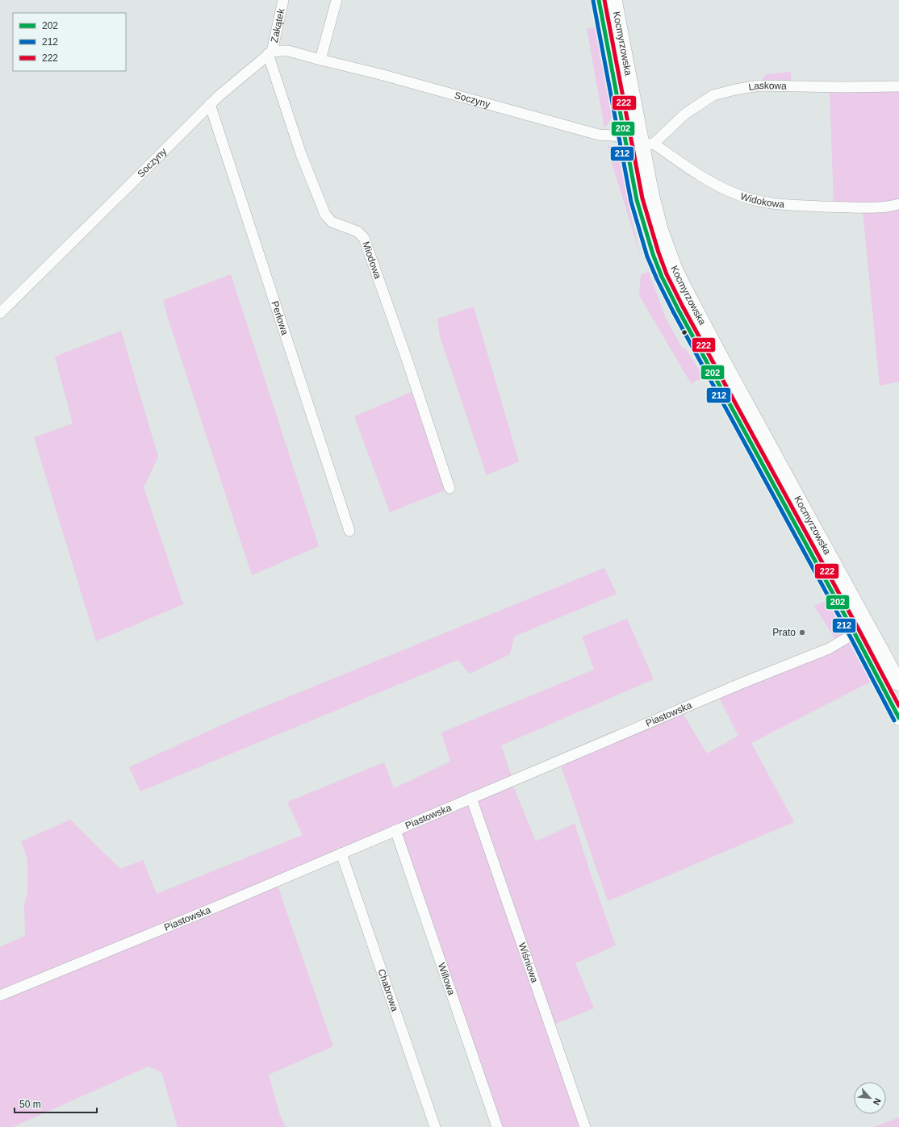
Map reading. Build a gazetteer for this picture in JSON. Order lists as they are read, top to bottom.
{
  "streets": {
    "main road": ["Kocmyrzowska"],
    "street": [
      "Zakątek",
      "Laskowa",
      "Soczyny",
      "Widokowa",
      "Miodowa",
      "Perłowa",
      "Piastowska",
      "Wiśniowa",
      "Willowa",
      "Chabrowa"
    ]
  },
  "crossings": [
    ["Zakątek", "Soczyny"],
    ["Zakątek", "Miodowa"],
    ["Kocmyrzowska", "Laskowa"],
    ["Kocmyrzowska", "Soczyny"],
    ["Kocmyrzowska", "Widokowa"],
    ["Kocmyrzowska", "Piastowska"],
    ["Laskowa", "Widokowa"],
    ["Soczyny", "Miodowa"],
    ["Soczyny", "Perłowa"],
    ["Piastowska", "Wiśniowa"],
    ["Piastowska", "Willowa"],
    ["Piastowska", "Chabrowa"]
  ],
  "places": ["Prato"],
  "lines": ["transit line 202", "transit line 222", "transit line 212"],
  "legend": ["202", "212", "222"],
  "scale_bar": "50 m",
  "north": "bottom right"
}
